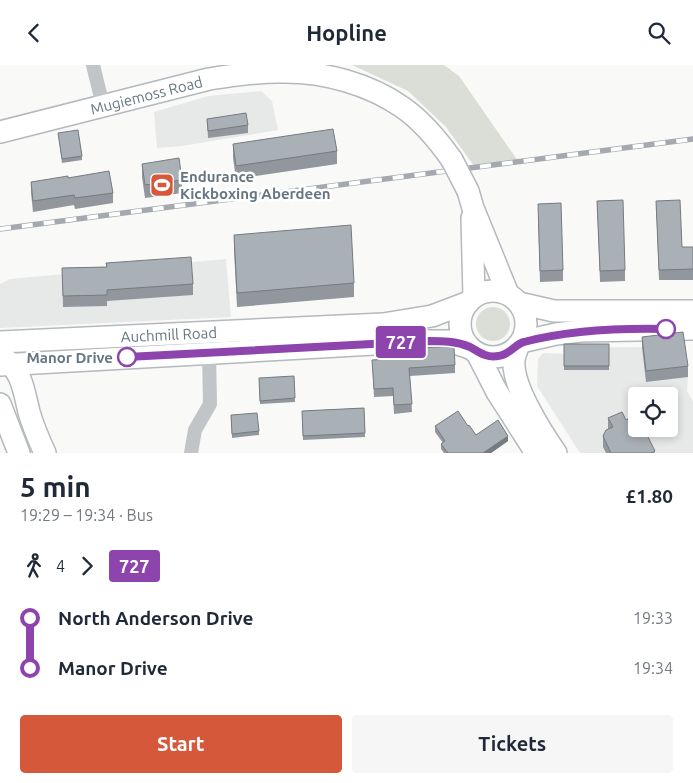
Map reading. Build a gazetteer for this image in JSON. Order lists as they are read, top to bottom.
{
  "streets": {
    "main road": ["Mugiemoss Road", "Auchmill Road"]
  },
  "crossings": [
    ["Mugiemoss Road", "Auchmill Road"]
  ],
  "places": {
    "sports": ["Endurance Kickboxing Aberdeen"],
    "other": ["Manor Drive"]
  },
  "lines": ["bus line 727"],
  "page": {
    "header": "Hopline",
    "on_map": "727",
    "heading": ["5 min", "19:29 – 19:34 · Bus", "£1.80"],
    "legs": ["4", "727"],
    "list": [
      {
        "name": "North Anderson Drive",
        "value": "19:33"
      },
      {
        "name": "Manor Drive",
        "value": "19:34"
      }
    ],
    "buttons": ["Start", "Tickets"]
  }
}
